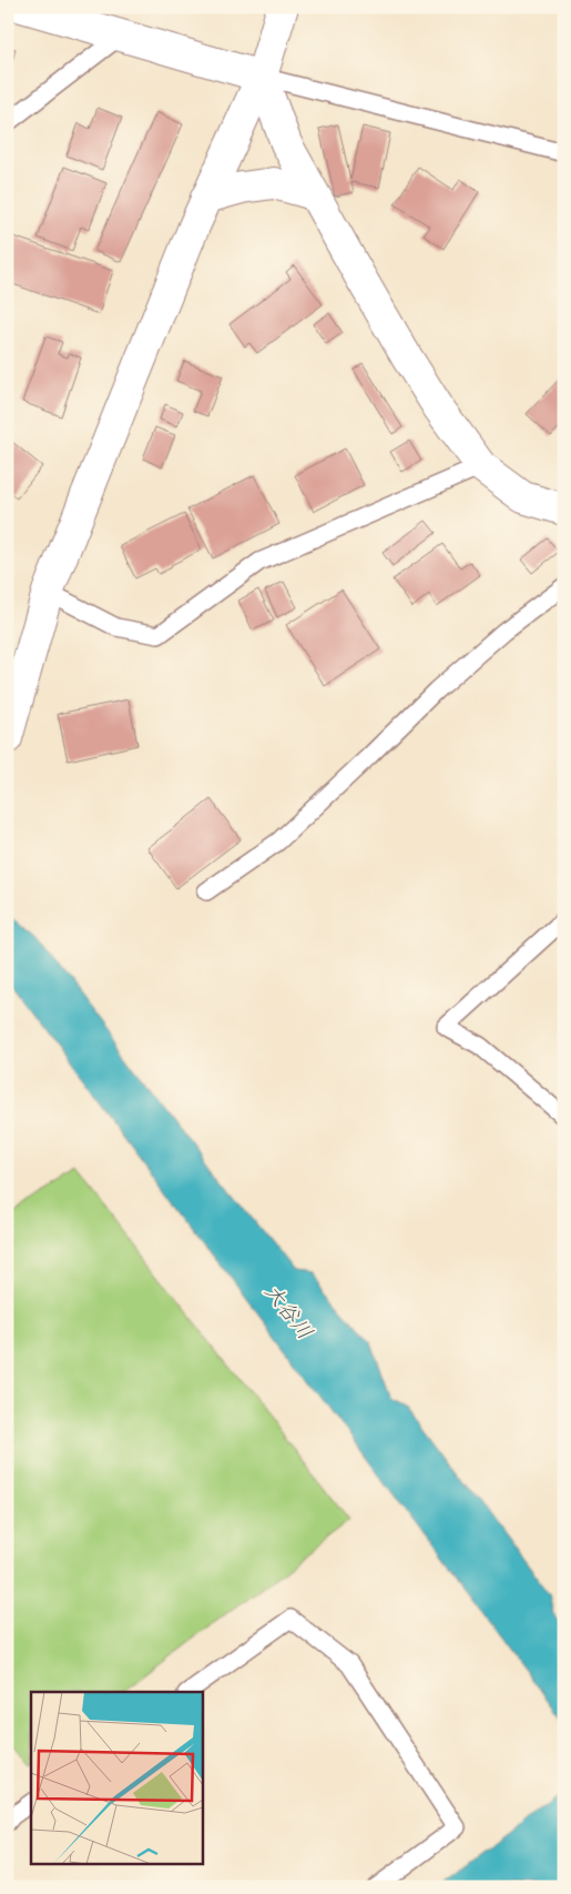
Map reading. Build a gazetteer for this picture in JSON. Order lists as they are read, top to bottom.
{
  "water": ["大谷川"]
}
